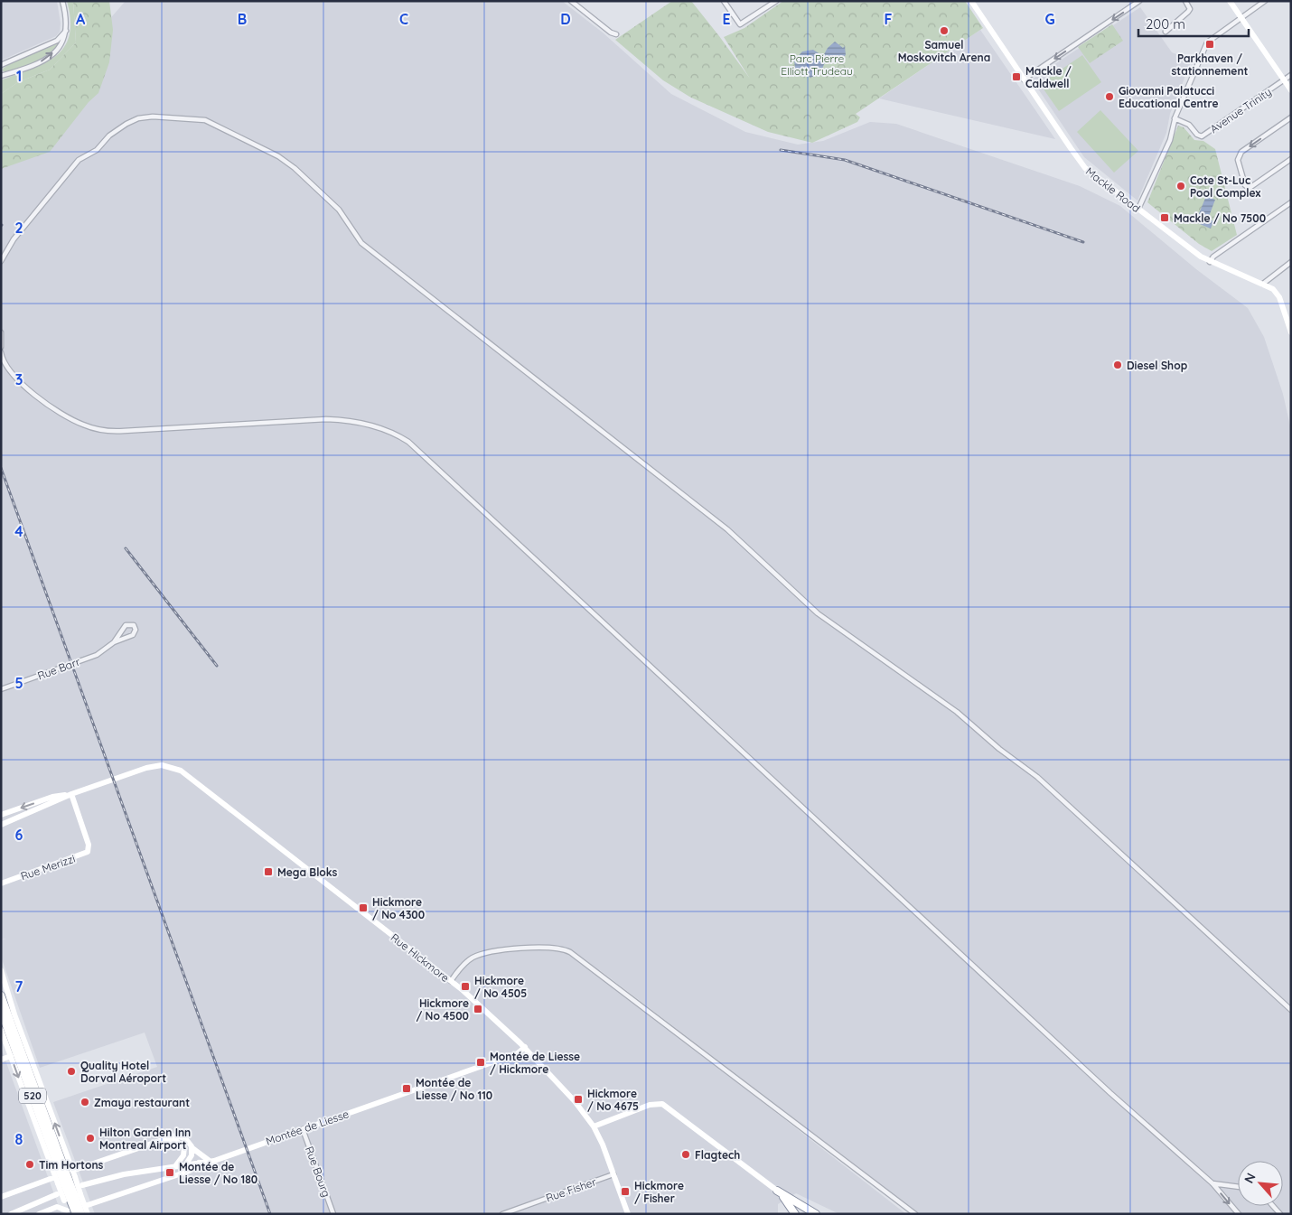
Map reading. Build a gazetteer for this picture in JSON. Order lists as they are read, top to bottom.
{
  "streets": {
    "highway": ["520"],
    "street": [
      "Avenue Trinity",
      "Mackle Road",
      "Rue Barr",
      "Rue Merizzi",
      "Rue Hickmore",
      "Montée de Liesse",
      "Rue Bourg",
      "Rue Fisher"
    ]
  },
  "crossings": [
    ["Rue Merizzi", "Rue Hickmore"],
    ["Rue Hickmore", "Montée de Liesse"],
    ["Rue Hickmore", "Rue Fisher"],
    ["Montée de Liesse", "Rue Bourg"]
  ],
  "parks": ["Parc Pierre Elliott Trudeau"],
  "places": {
    "other": [
      "Samuel Moskovitch Arena",
      "Giovanni Palatucci Educational Centre",
      "Cote St-Luc Pool Complex",
      "Diesel Shop",
      "Quality Hotel Dorval Aéroport",
      "Zmaya restaurant",
      "Hilton Garden Inn Montreal Airport",
      "Flagtech",
      "Tim Hortons"
    ],
    "transit": [
      "Parkhaven / stationnement",
      "Mackle / Caldwell",
      "Mackle / No 7500",
      "Mega Bloks",
      "Hickmore / No 4300",
      "Hickmore / No 4505",
      "Hickmore / No 4500",
      "Montée de Liesse / Hickmore",
      "Montée de Liesse / No 110",
      "Hickmore / No 4675",
      "Montée de Liesse / No 180",
      "Hickmore / Fisher"
    ]
  },
  "scale_bar": "200 m",
  "north": "top left",
  "grid": {
    "columns": [
      "A",
      "B",
      "C",
      "D",
      "E",
      "F",
      "G"
    ],
    "rows": [
      "1",
      "2",
      "3",
      "4",
      "5",
      "6",
      "7",
      "8"
    ]
  }
}
